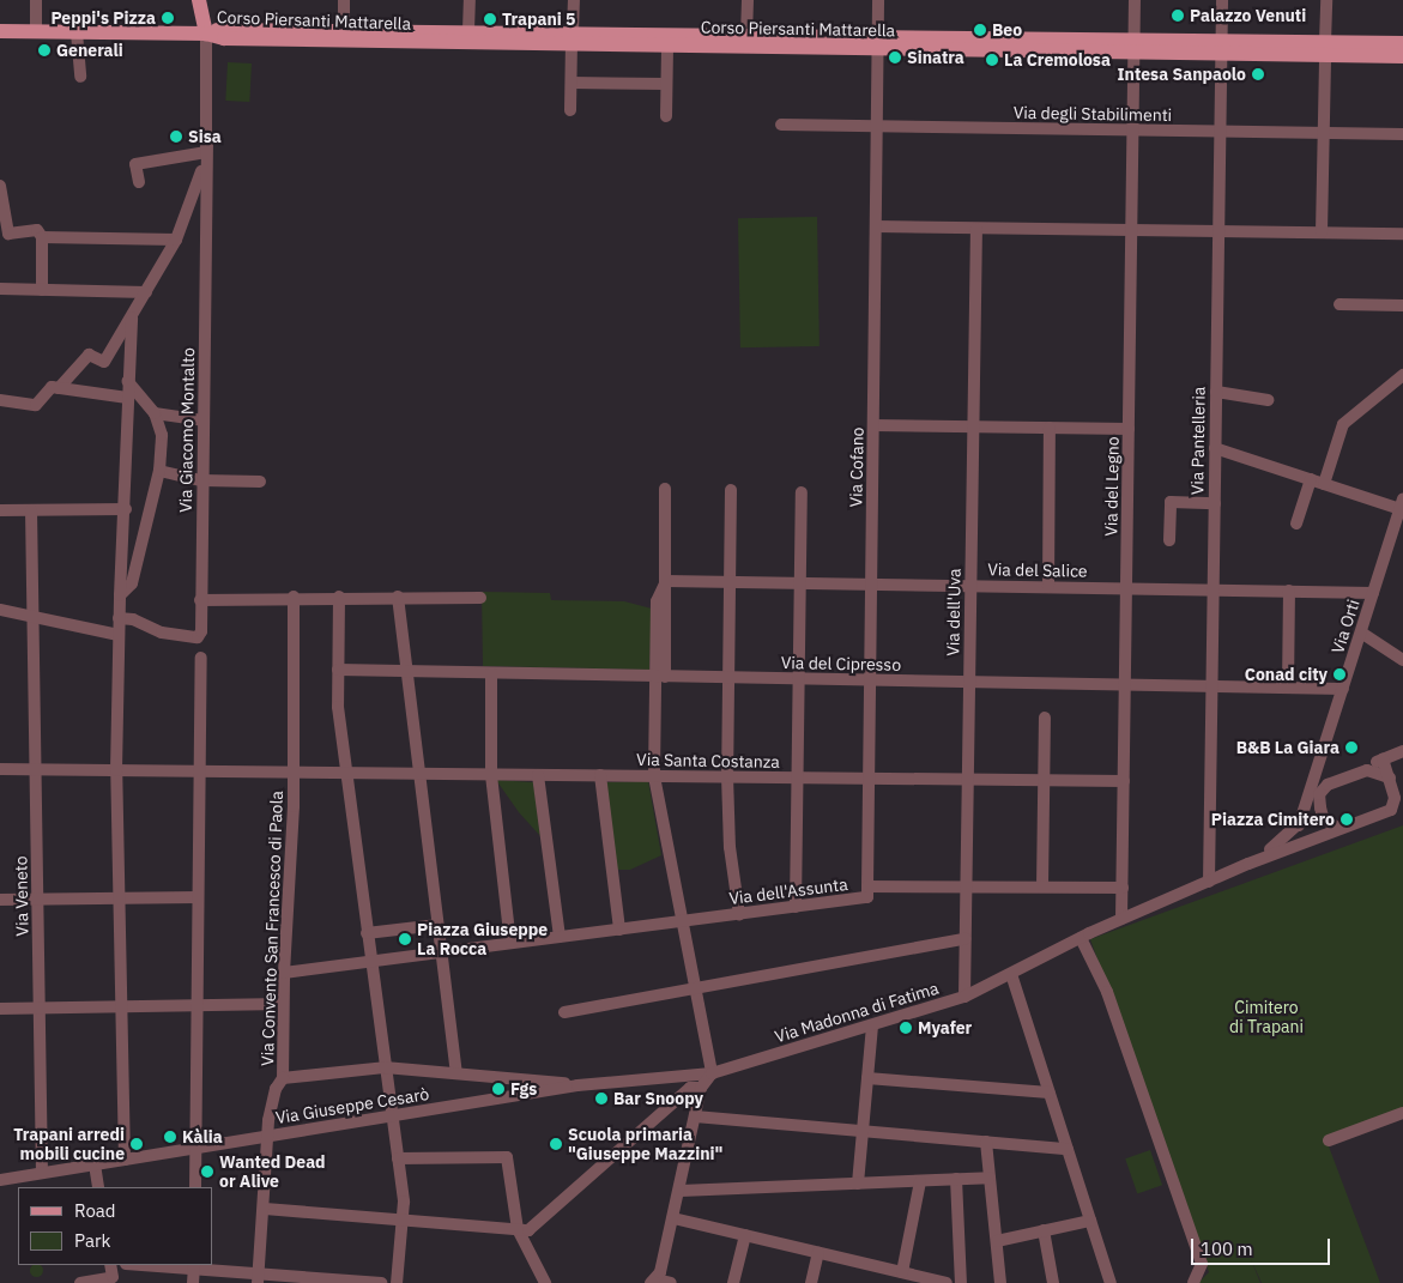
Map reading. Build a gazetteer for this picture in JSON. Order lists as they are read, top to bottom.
{
  "streets": {
    "main road": ["Corso Piersanti Mattarella"],
    "street": [
      "Via degli Stabilimenti",
      "Via Giacomo Montalto",
      "Via Pantelleria",
      "Via Cofano",
      "Via del Legno",
      "Via del Salice",
      "Via dell'Uva",
      "Via Orti",
      "Via del Cipresso",
      "Via Santa Costanza",
      "Via dell'Assunta",
      "Via Veneto",
      "Via Convento San Francesco di Paola",
      "Via Madonna di Fatima",
      "Via Giuseppe Cesarò"
    ]
  },
  "crossings": [
    ["Corso Piersanti Mattarella", "Via Pantelleria"],
    ["Corso Piersanti Mattarella", "Via Cofano"],
    ["Corso Piersanti Mattarella", "Via del Legno"],
    ["Via degli Stabilimenti", "Via Pantelleria"],
    ["Via degli Stabilimenti", "Via Cofano"],
    ["Via degli Stabilimenti", "Via del Legno"],
    ["Via Pantelleria", "Via del Salice"],
    ["Via Pantelleria", "Via del Cipresso"],
    ["Via Pantelleria", "Via Madonna di Fatima"],
    ["Via Cofano", "Via del Salice"],
    ["Via Cofano", "Via del Cipresso"],
    ["Via Cofano", "Via Santa Costanza"],
    ["Via Cofano", "Via dell'Assunta"],
    ["Via del Legno", "Via del Salice"],
    ["Via del Legno", "Via del Cipresso"],
    ["Via del Legno", "Via Santa Costanza"],
    ["Via del Legno", "Via dell'Assunta"],
    ["Via del Legno", "Via Madonna di Fatima"],
    ["Via del Salice", "Via dell'Uva"],
    ["Via del Salice", "Via Orti"],
    ["Via dell'Uva", "Via del Cipresso"],
    ["Via dell'Uva", "Via Santa Costanza"],
    ["Via dell'Uva", "Via dell'Assunta"],
    ["Via dell'Uva", "Via Madonna di Fatima"],
    ["Via Orti", "Via del Cipresso"],
    ["Via Santa Costanza", "Via Veneto"],
    ["Via Santa Costanza", "Via Convento San Francesco di Paola"],
    ["Via Veneto", "Via Giuseppe Cesarò"],
    ["Via Convento San Francesco di Paola", "Via Giuseppe Cesarò"],
    ["Via Madonna di Fatima", "Via Giuseppe Cesarò"]
  ],
  "parks": ["Cimitero di Trapani"],
  "places": [
    "Palazzo Venuti",
    "Peppi's Pizza",
    "Trapani 5",
    "Beo",
    "Generali",
    "Sinatra",
    "La Cremolosa",
    "Intesa Sanpaolo",
    "Sisa",
    "Conad city",
    "B&B La Giara",
    "Piazza Cimitero",
    "Piazza Giuseppe La Rocca",
    "Myafer",
    "Fgs",
    "Bar Snoopy",
    "Kàlia",
    "Trapani arredi mobili cucine",
    "Scuola primaria \"Giuseppe Mazzini\"",
    "Wanted Dead or Alive"
  ],
  "legend": ["Road", "Park"],
  "scale_bar": "100 m"
}
